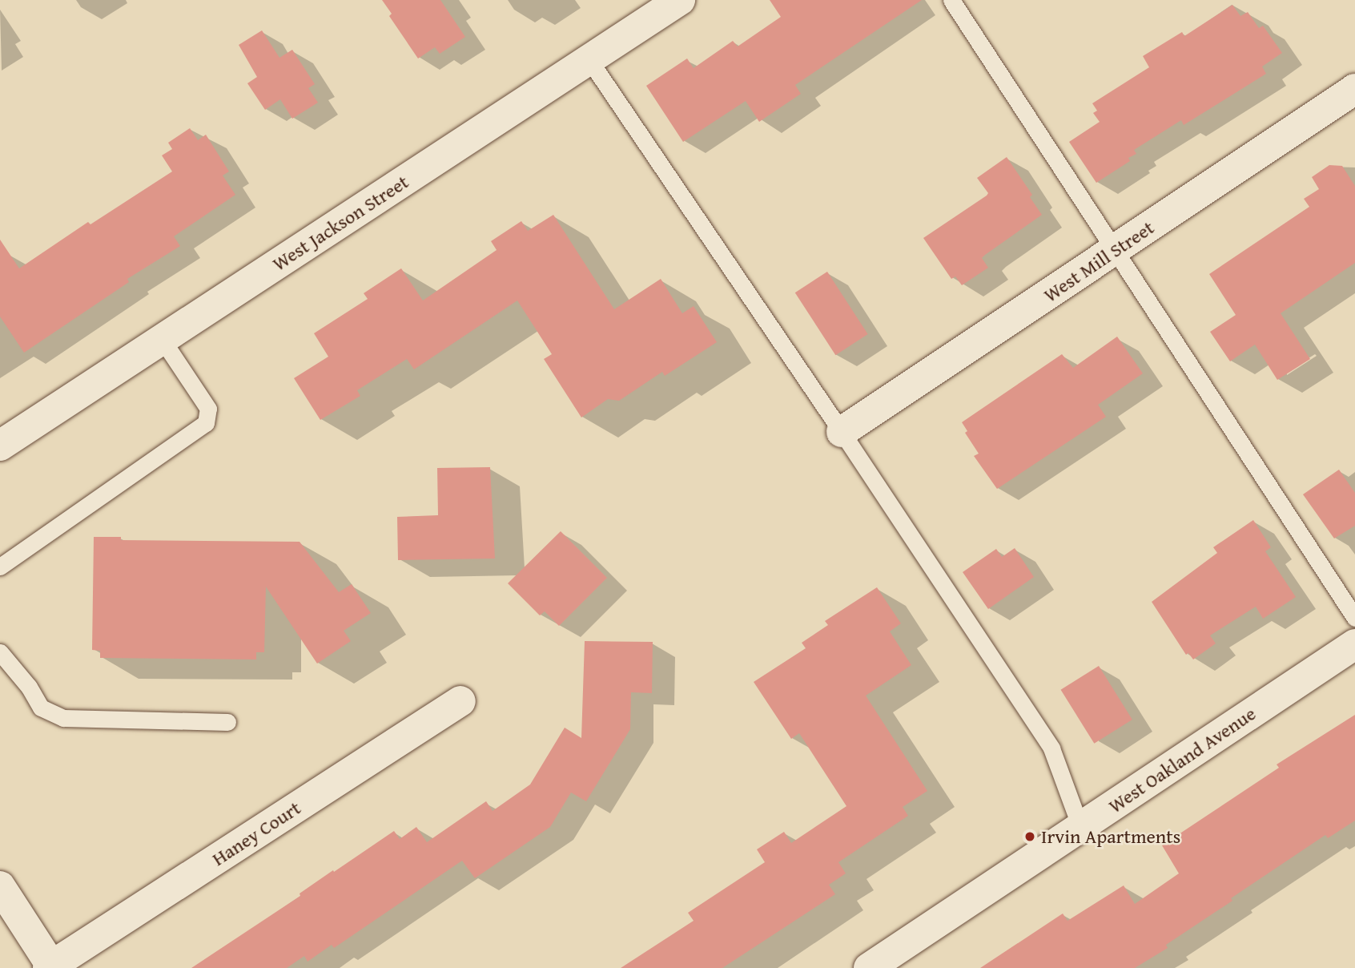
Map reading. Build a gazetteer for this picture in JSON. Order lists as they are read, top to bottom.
{
  "streets": {
    "street": [
      "West Jackson Street",
      "West Mill Street",
      "West Oakland Avenue",
      "Haney Court"
    ]
  },
  "places": ["Irvin Apartments"]
}
